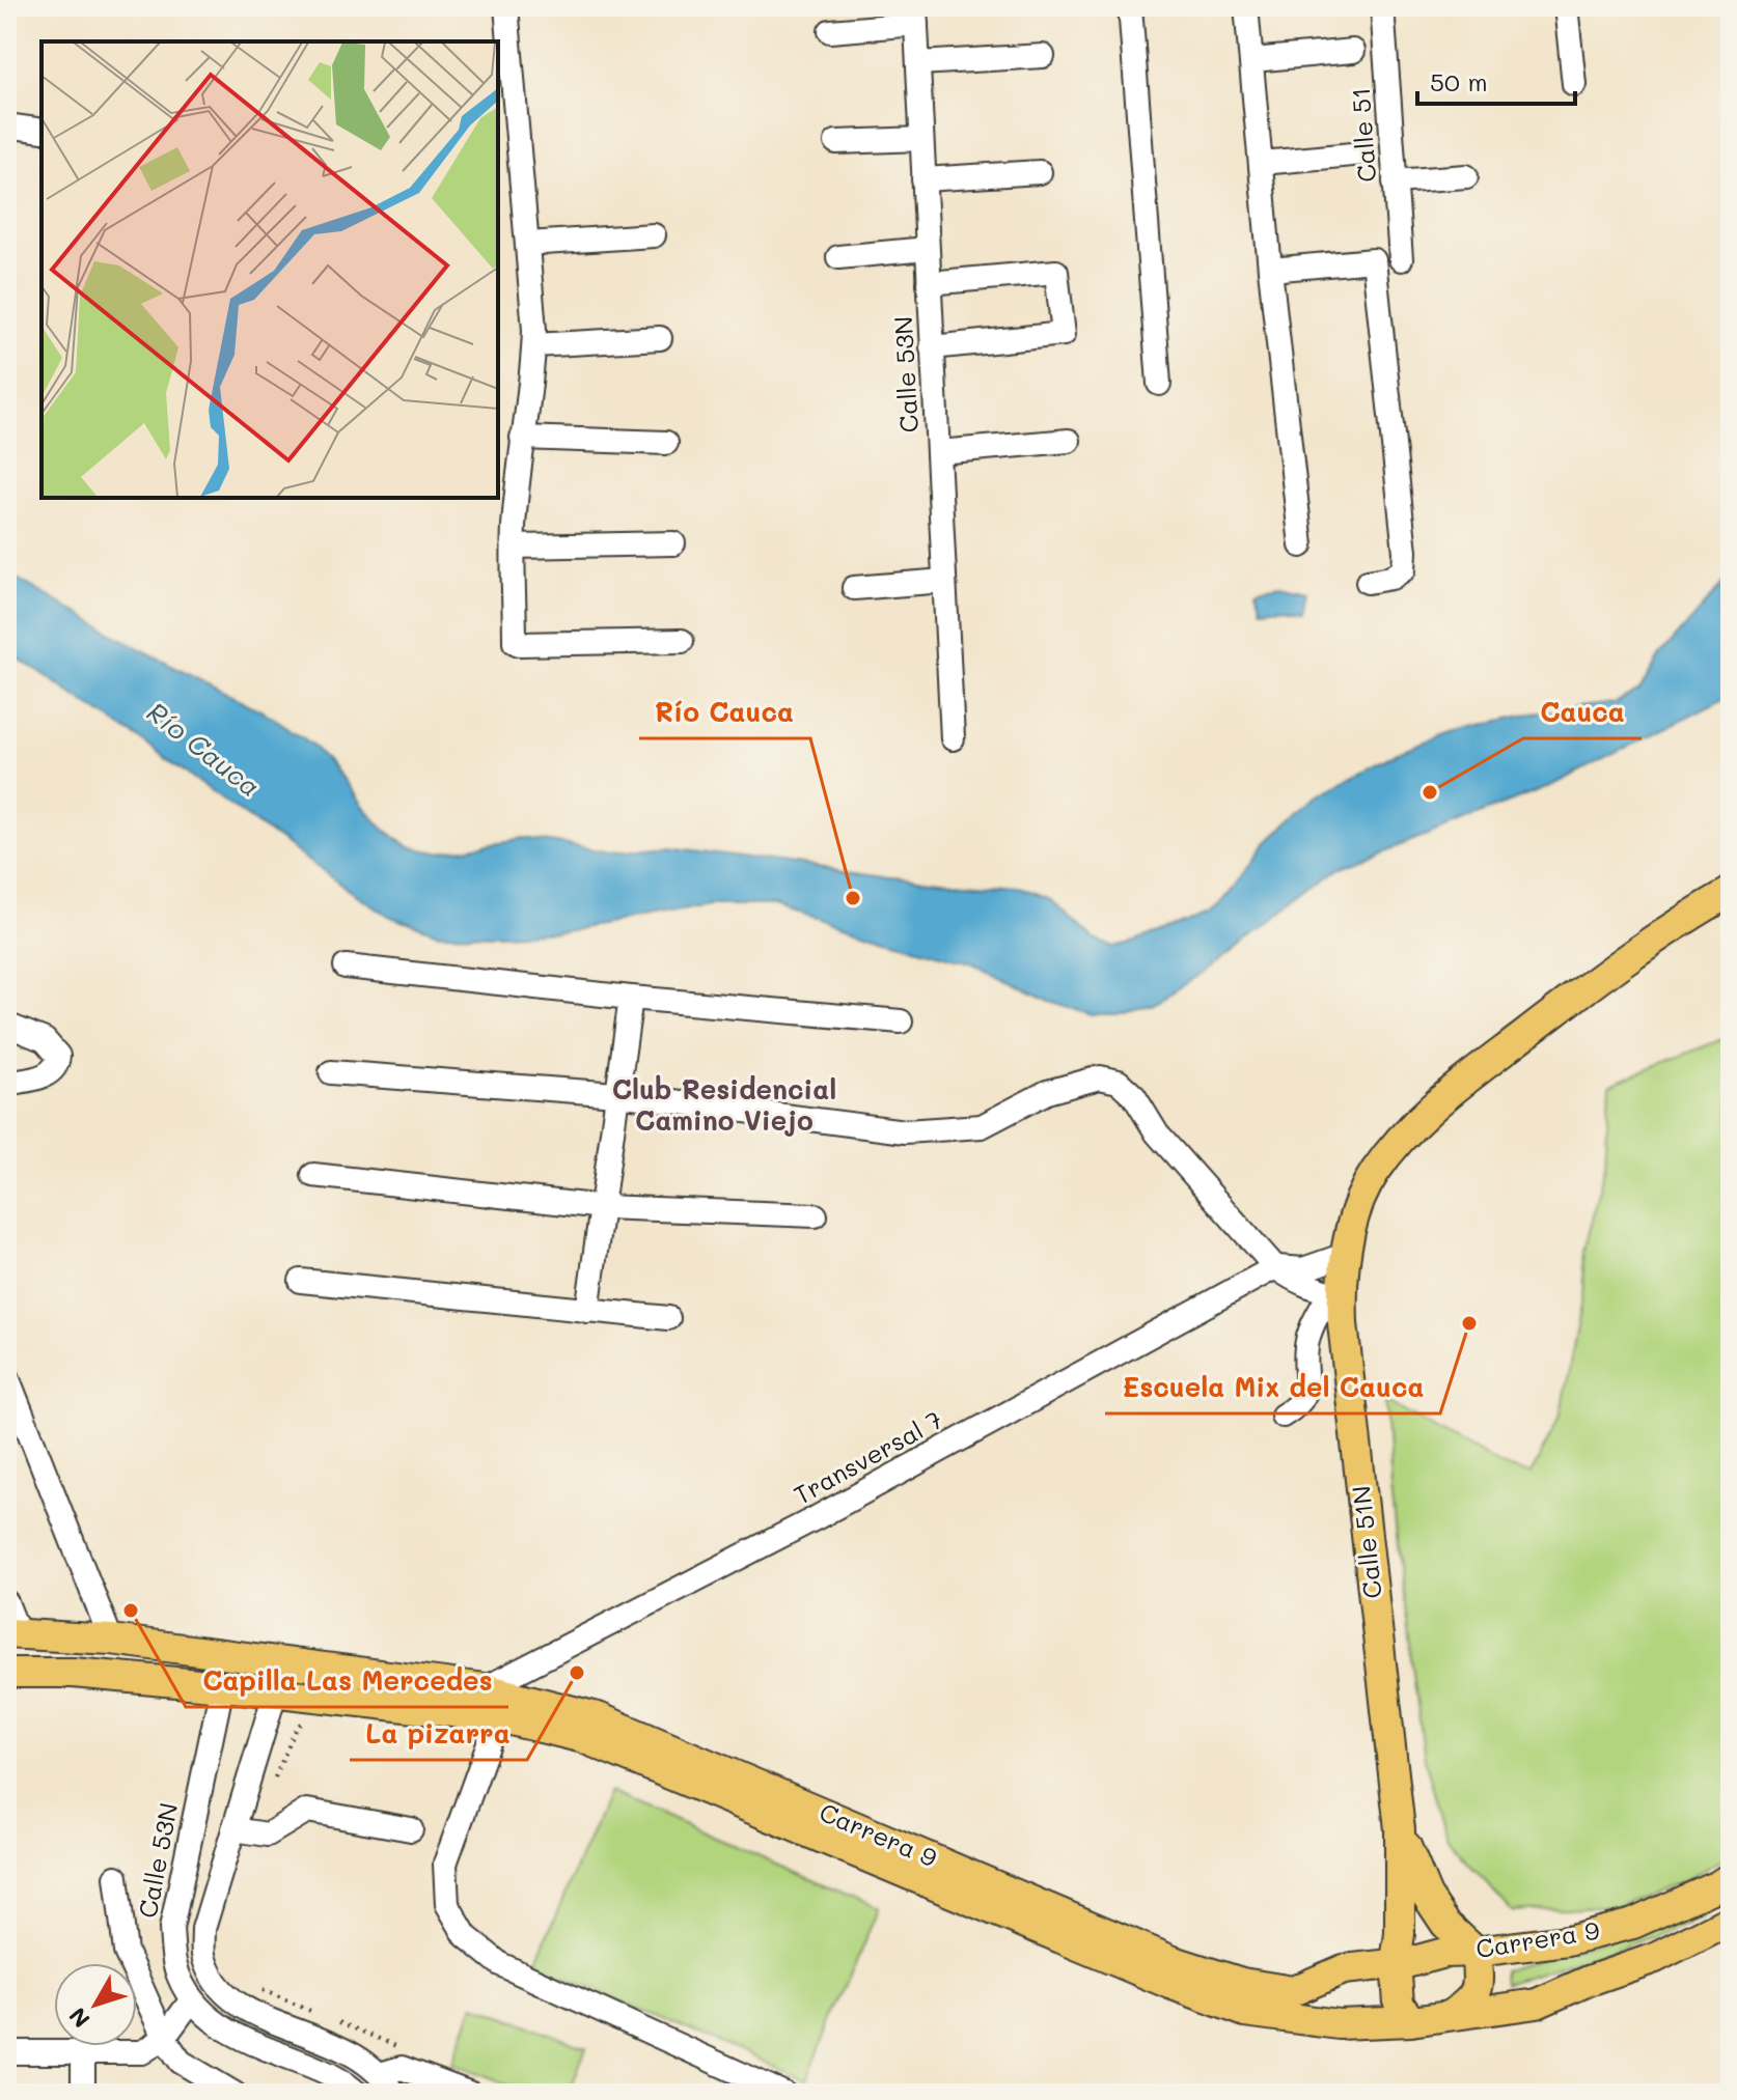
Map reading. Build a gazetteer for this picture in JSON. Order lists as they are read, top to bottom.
{
  "streets": {
    "main road": ["Calle 51N", "Carrera 9"],
    "street": ["Calle 51", "Calle 53N", "Transversal 7"]
  },
  "crossings": [
    ["Calle 53N", "Carrera 9"],
    ["Transversal 7", "Carrera 9"],
    ["Calle 51N", "Carrera 9"]
  ],
  "districts": ["Club Residencial Camino Viejo"],
  "water": ["Río Cauca"],
  "places": [
    "Cauca",
    "Río Cauca",
    "Escuela Mix del Cauca",
    "Capilla Las Mercedes",
    "La pizarra"
  ],
  "scale_bar": "50 m",
  "north": "bottom left"
}
